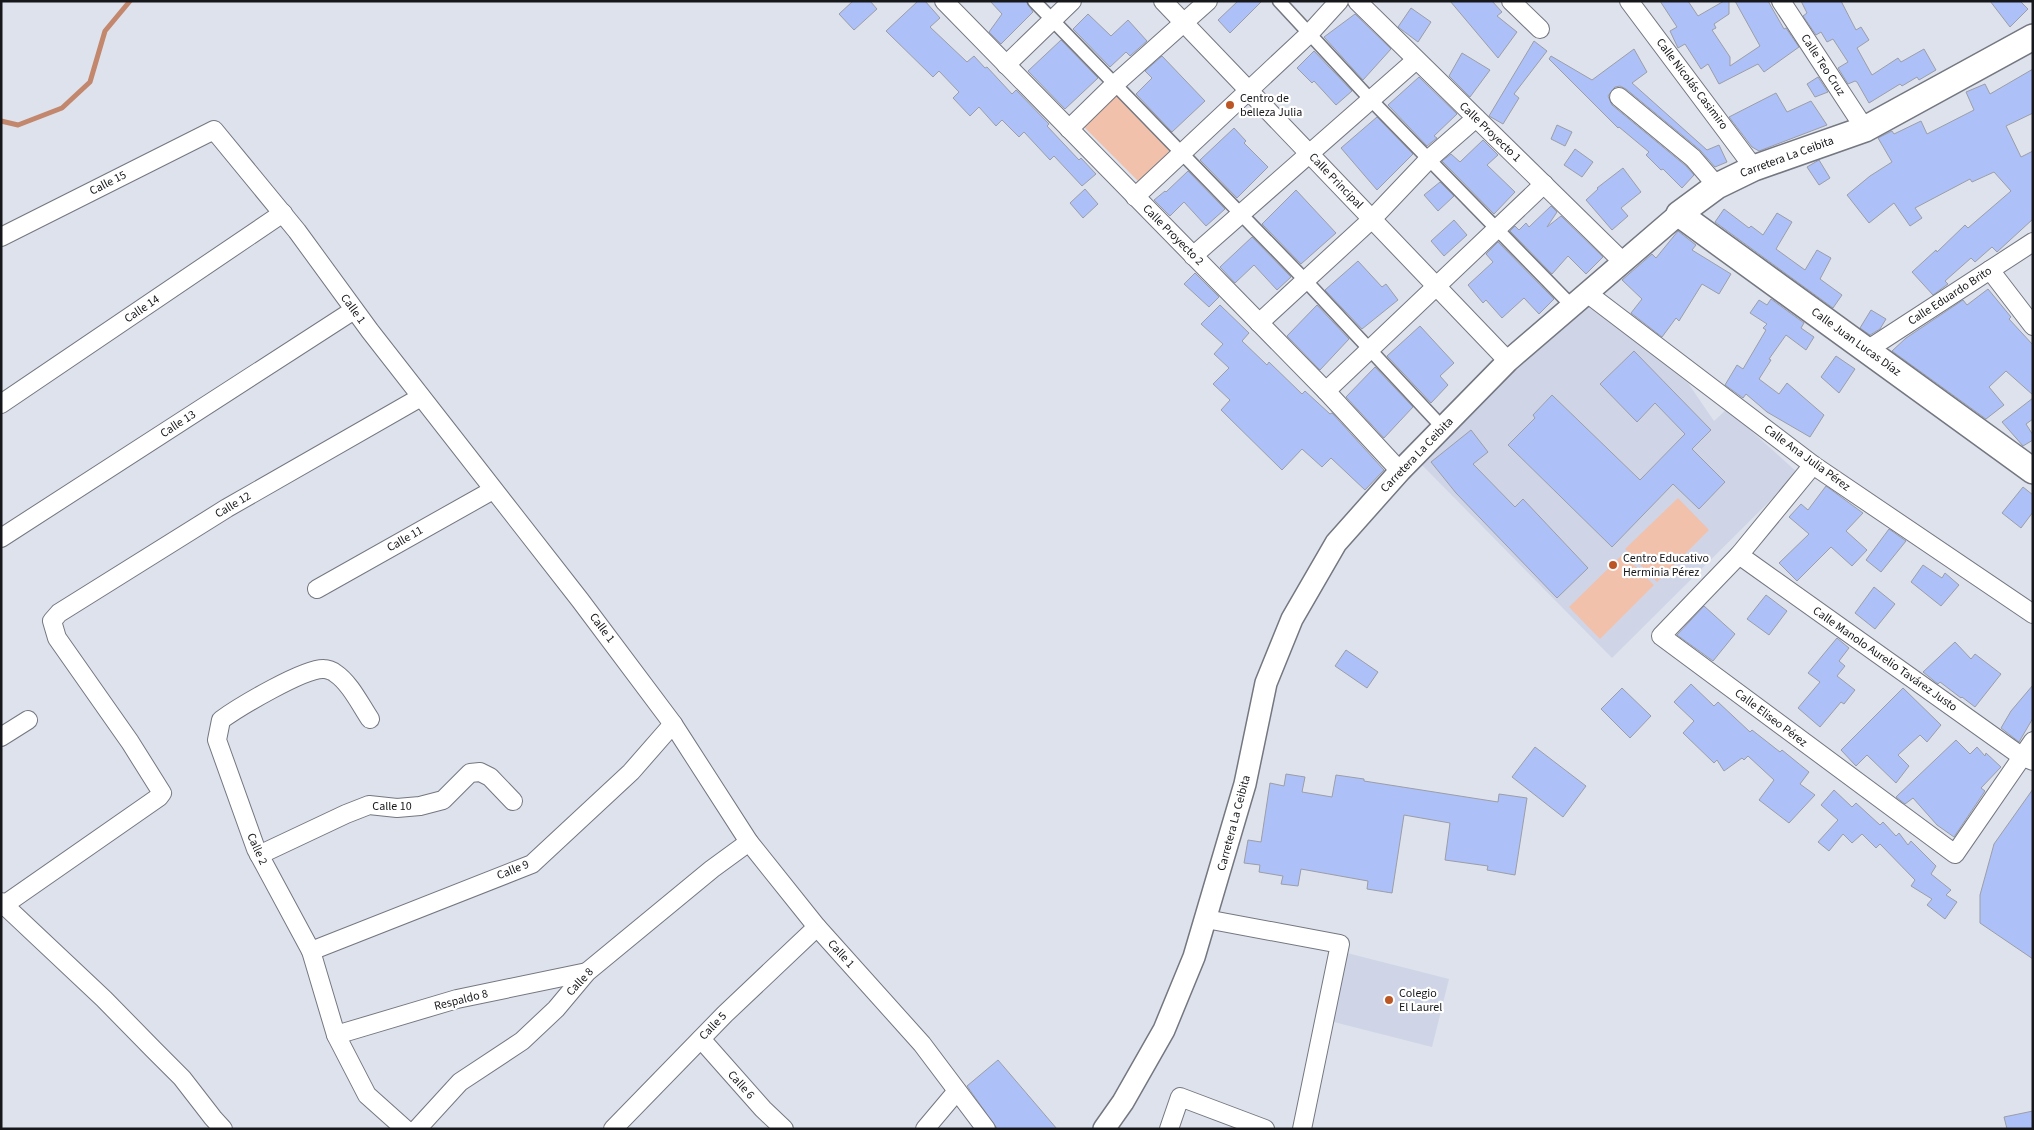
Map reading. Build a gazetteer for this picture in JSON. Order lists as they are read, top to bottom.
{
  "streets": {
    "main road": ["Carretera La Ceibita", "Calle Juan Lucas Díaz"],
    "street": [
      "Calle Teo Cruz",
      "Calle Nicolás Casimiro",
      "Calle Proyecto 1",
      "Calle Principal",
      "Calle 15",
      "Calle Proyecto 2",
      "Calle Eduardo Brito",
      "Calle 14",
      "Calle 1",
      "Calle 13",
      "Calle Ana Julia Pérez",
      "Calle 12",
      "Calle 11",
      "Calle Manolo Aurelio Tavárez Justo",
      "Calle Eliseo Pérez",
      "Calle 10",
      "Calle 2",
      "Calle 9",
      "Calle 8",
      "Respaldo 8",
      "Calle 5",
      "Calle 6"
    ]
  },
  "crossings": [
    ["Calle Teo Cruz", "Carretera La Ceibita"],
    ["Calle Nicolás Casimiro", "Carretera La Ceibita"],
    ["Calle Proyecto 1", "Carretera La Ceibita"],
    ["Carretera La Ceibita", "Calle Principal"],
    ["Carretera La Ceibita", "Calle Proyecto 2"],
    ["Carretera La Ceibita", "Calle Juan Lucas Díaz"],
    ["Carretera La Ceibita", "Calle Ana Julia Pérez"],
    ["Calle 15", "Calle 1"],
    ["Calle Eduardo Brito", "Calle Juan Lucas Díaz"],
    ["Calle 14", "Calle 1"],
    ["Calle 1", "Calle 13"],
    ["Calle 1", "Calle 12"],
    ["Calle 1", "Calle 11"],
    ["Calle 1", "Calle 9"],
    ["Calle 1", "Calle 8"],
    ["Calle 1", "Calle 5"],
    ["Calle Ana Julia Pérez", "Calle Eliseo Pérez"],
    ["Calle Manolo Aurelio Tavárez Justo", "Calle Eliseo Pérez"],
    ["Calle 10", "Calle 2"],
    ["Calle 2", "Calle 9"],
    ["Calle 2", "Respaldo 8"],
    ["Calle 8", "Respaldo 8"],
    ["Calle 5", "Calle 6"]
  ],
  "places": ["Centro de belleza Julia", "Centro Educativo Herminia Pérez", "Colegio El Laurel"]
}
